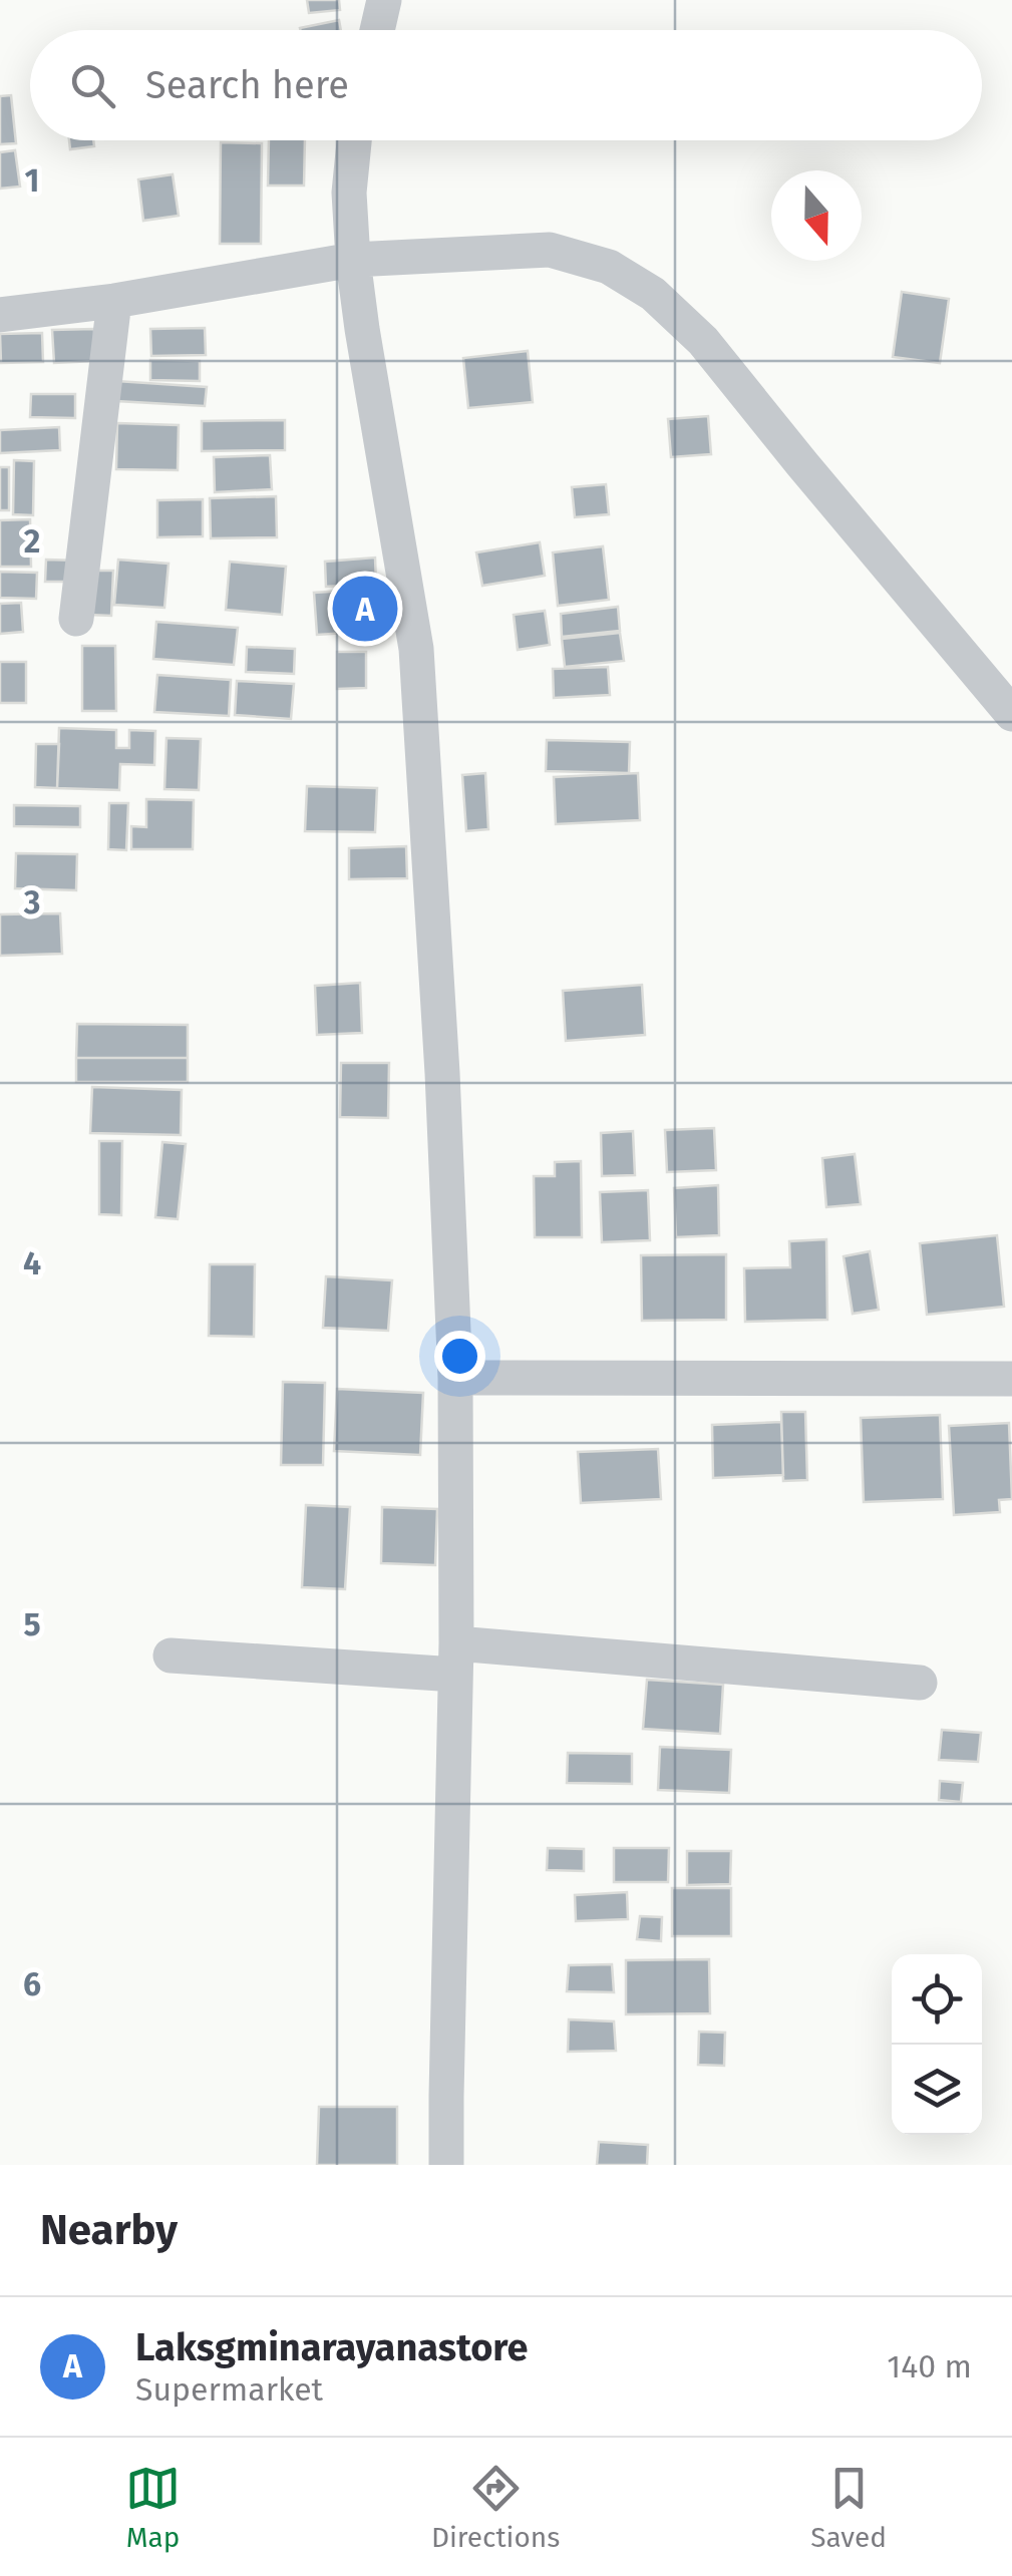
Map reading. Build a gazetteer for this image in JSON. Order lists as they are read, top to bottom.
{
  "north": "bottom",
  "page": {
    "search": "Search here",
    "pins": "A",
    "heading": "Nearby",
    "list": [
      {
        "mark": "A",
        "name": "Laksgminarayanastore",
        "note": "Supermarket",
        "value": "140 m"
      }
    ],
    "nav": ["Map", "Directions", "Saved"]
  },
  "grid": {
    "rows": [
      "1",
      "2",
      "3",
      "4",
      "5",
      "6"
    ]
  }
}
